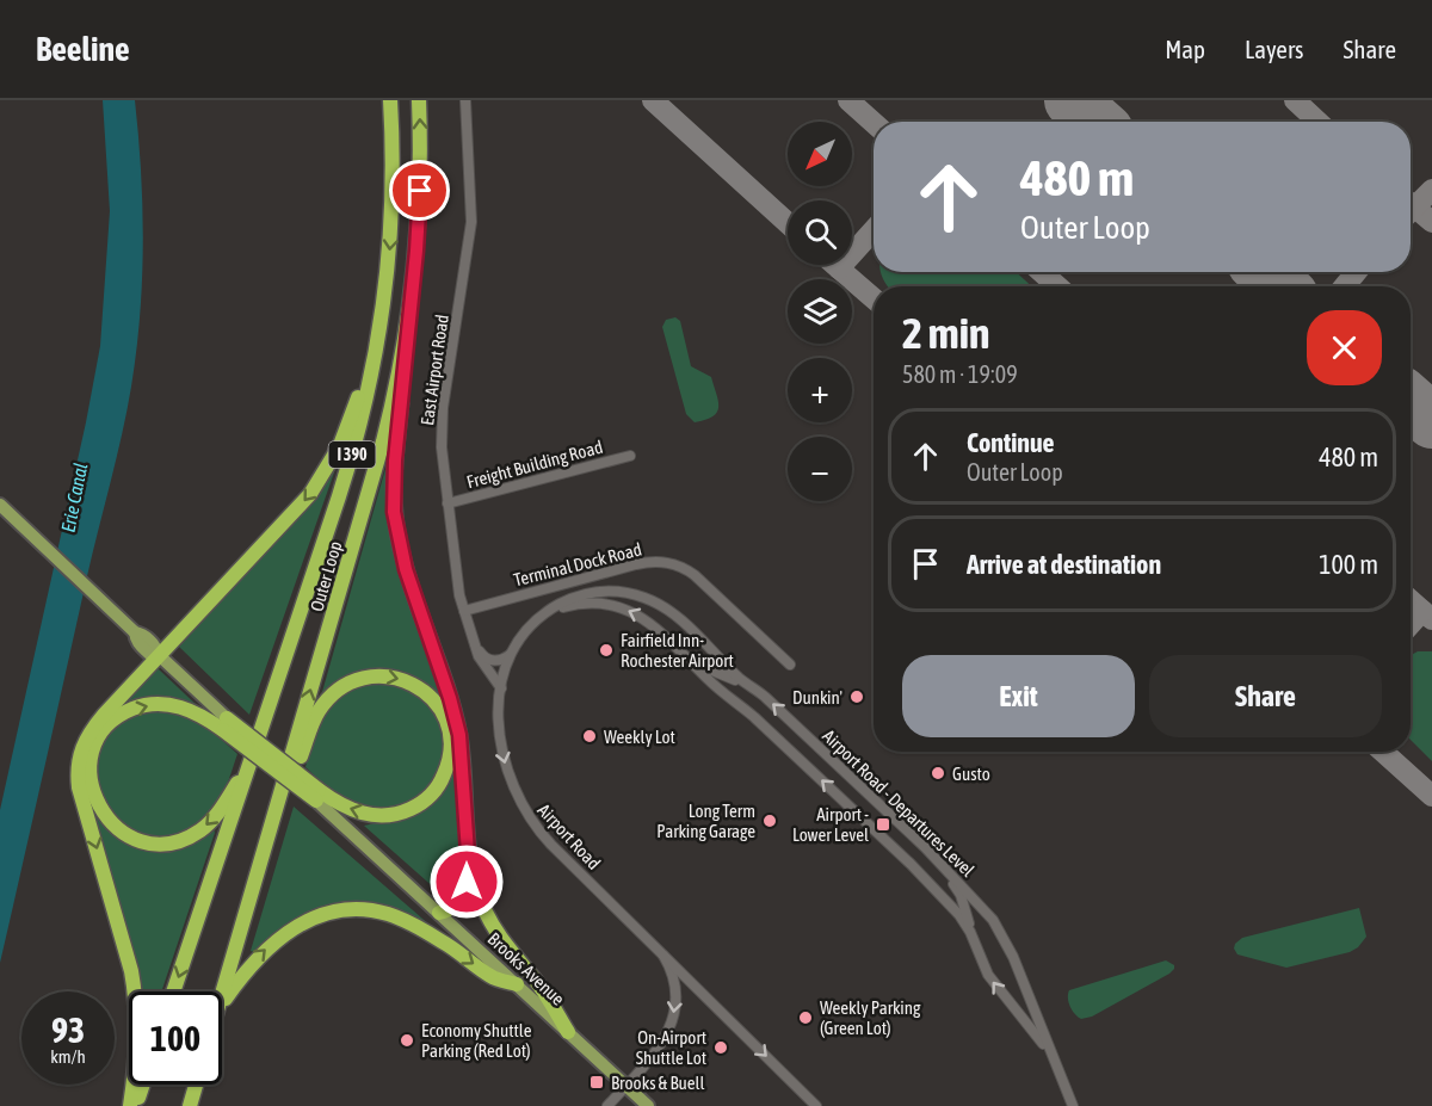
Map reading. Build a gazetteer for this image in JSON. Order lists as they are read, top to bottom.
{
  "streets": {
    "highway": ["I 390", "Outer Loop"],
    "main road": ["Brooks Avenue"],
    "street": [
      "East Airport Road",
      "Freight Building Road",
      "Terminal Dock Road",
      "Airport Road - Departures Level",
      "Airport Road"
    ]
  },
  "crossings": [
    ["East Airport Road", "Freight Building Road"],
    ["East Airport Road", "Terminal Dock Road"],
    ["East Airport Road", "Airport Road"],
    ["Airport Road - Departures Level", "Airport Road"],
    ["Airport Road", "Brooks Avenue"]
  ],
  "one_way": ["Airport Road"],
  "water": ["Erie Canal"],
  "places": {
    "other": [
      "Fairfield Inn- Rochester Airport",
      "Dunkin'",
      "Weekly Lot",
      "Gusto",
      "Long Term Parking Garage",
      "Weekly Parking (Green Lot)",
      "Economy Shuttle Parking (Red Lot)",
      "On-Airport Shuttle Lot"
    ],
    "transit": ["Airport - Lower Level", "Brooks & Buell"]
  },
  "north": "bottom left",
  "page": {
    "header": "Beeline",
    "nav": ["Map", "Layers", "Share"],
    "map_buttons": ["+", "−"],
    "turn": ["480 m", "Outer Loop"],
    "heading": ["2 min", "580 m · 19:09"],
    "list": [
      {
        "name": "Continue",
        "note": "Outer Loop",
        "value": "480 m"
      },
      {
        "name": "Arrive at destination",
        "value": "100 m"
      }
    ],
    "buttons": ["Exit", "Share"],
    "speed": "93 km/h",
    "limit": "100"
  }
}
